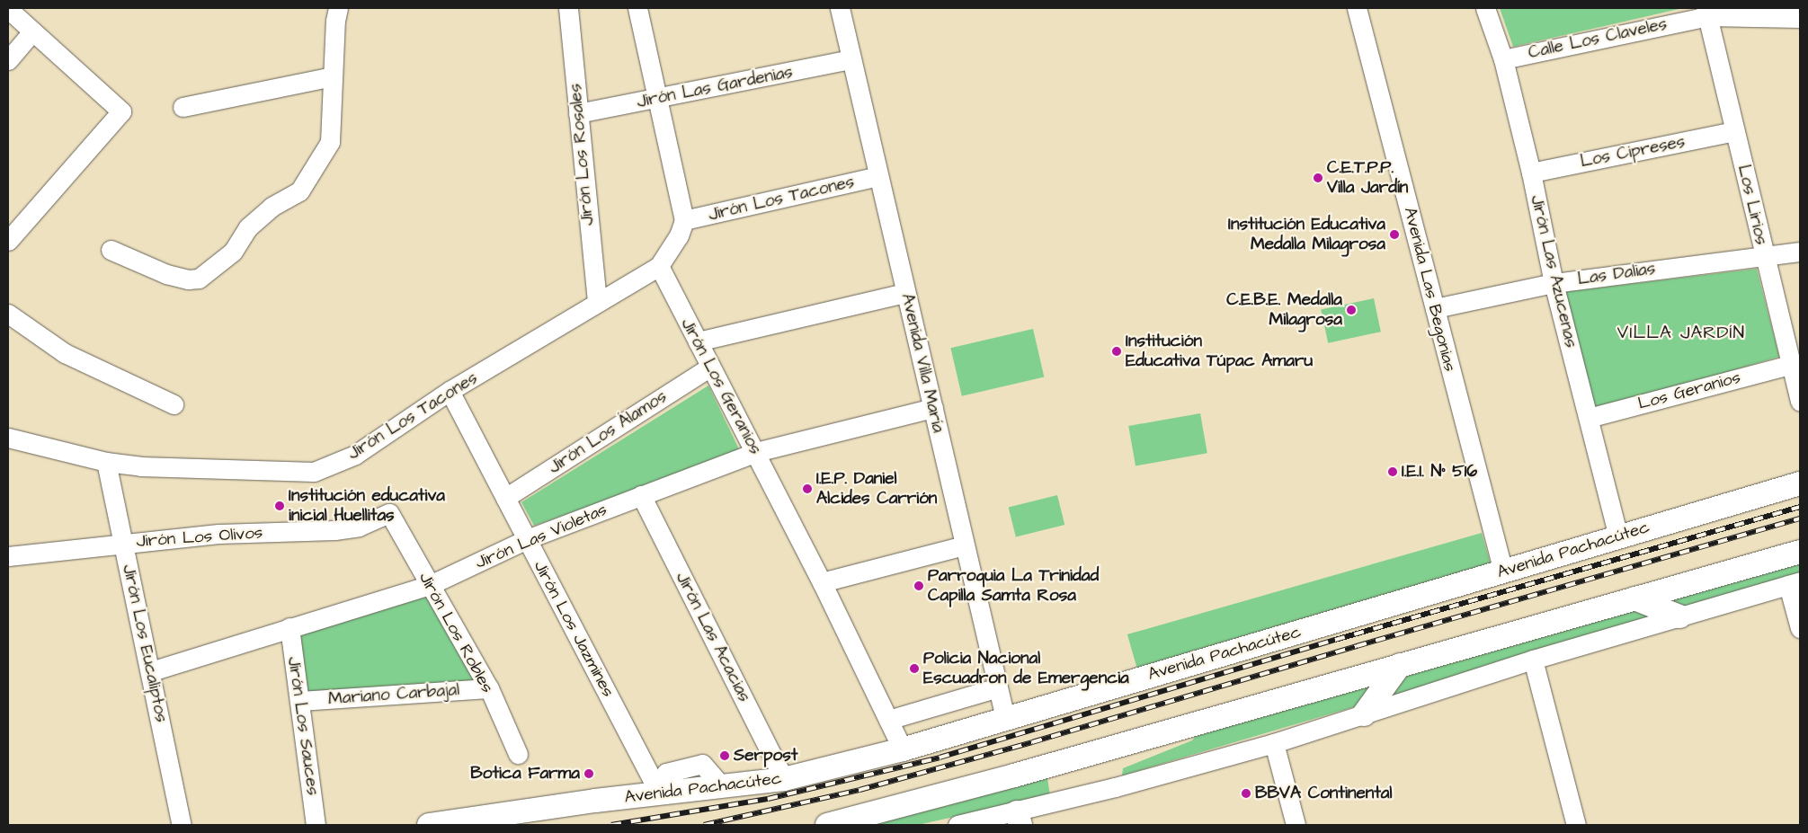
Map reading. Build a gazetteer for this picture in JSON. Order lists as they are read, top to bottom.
{
  "streets": {
    "main road": ["Avenida Pachacútec"],
    "street": [
      "Calle Los Claveles",
      "Jirón Las Gardenias",
      "Los Cipreses",
      "Jirón Los Rosales",
      "Jirón Los Tacones",
      "Los Lirios",
      "Jirón Las Azucenas",
      "Las Dalias",
      "Avenida Las Begonias",
      "Avenida Villa María",
      "Jirón Los Geranios",
      "Los Geranios",
      "Jirón Los Álamos",
      "Jirón Las Violetas",
      "Jirón Los Olivos",
      "Jirón Los Jazmines",
      "Jirón Los Robles",
      "Jirón Las Acacias",
      "Jirón Los Eucaliptos",
      "Mariano Carbajal",
      "Jirón Los Sauces"
    ]
  },
  "crossings": [
    ["Calle Los Claveles", "Los Lirios"],
    ["Calle Los Claveles", "Jirón Las Azucenas"],
    ["Jirón Las Gardenias", "Jirón Los Rosales"],
    ["Jirón Las Gardenias", "Avenida Villa María"],
    ["Los Cipreses", "Los Lirios"],
    ["Los Cipreses", "Jirón Las Azucenas"],
    ["Jirón Los Rosales", "Jirón Los Tacones"],
    ["Jirón Los Tacones", "Avenida Villa María"],
    ["Jirón Los Tacones", "Jirón Los Geranios"],
    ["Jirón Los Tacones", "Jirón Los Jazmines"],
    ["Jirón Los Tacones", "Jirón Los Eucaliptos"],
    ["Los Lirios", "Las Dalias"],
    ["Los Lirios", "Los Geranios"],
    ["Jirón Las Azucenas", "Las Dalias"],
    ["Jirón Las Azucenas", "Los Geranios"],
    ["Jirón Las Azucenas", "Avenida Pachacútec"],
    ["Las Dalias", "Avenida Las Begonias"],
    ["Avenida Las Begonias", "Avenida Pachacútec"],
    ["Avenida Villa María", "Jirón Las Violetas"],
    ["Avenida Villa María", "Avenida Pachacútec"],
    ["Jirón Los Geranios", "Jirón Los Álamos"],
    ["Jirón Los Geranios", "Jirón Las Violetas"],
    ["Jirón Los Geranios", "Avenida Pachacútec"],
    ["Jirón Los Álamos", "Jirón Los Jazmines"],
    ["Jirón Las Violetas", "Jirón Los Jazmines"],
    ["Jirón Las Violetas", "Jirón Los Robles"],
    ["Jirón Las Violetas", "Jirón Las Acacias"],
    ["Jirón Las Violetas", "Jirón Los Eucaliptos"],
    ["Jirón Las Violetas", "Jirón Los Sauces"],
    ["Jirón Los Olivos", "Jirón Los Robles"],
    ["Jirón Los Olivos", "Jirón Los Eucaliptos"],
    ["Avenida Pachacútec", "Jirón Los Jazmines"],
    ["Avenida Pachacútec", "Jirón Las Acacias"],
    ["Jirón Los Robles", "Mariano Carbajal"],
    ["Mariano Carbajal", "Jirón Los Sauces"]
  ],
  "districts": ["VILLA JARDÍN"],
  "places": [
    "C.E.T.P.P. Villa Jardín",
    "Institución Educativa Medalla Milagrosa",
    "C.E.B.E. Medalla Milagrosa",
    "Institución Educativa Túpac Amaru",
    "I.E.I. N° 516",
    "I.E.P. Daniel Alcides Carrión",
    "Institución educativa inicial Huellitas",
    "Parroquia La Trinidad Capilla Samta Rosa",
    "Policia Nacional Escuadron de Emergencia",
    "Serpost",
    "Botica Farma",
    "BBVA Continental"
  ]
}
